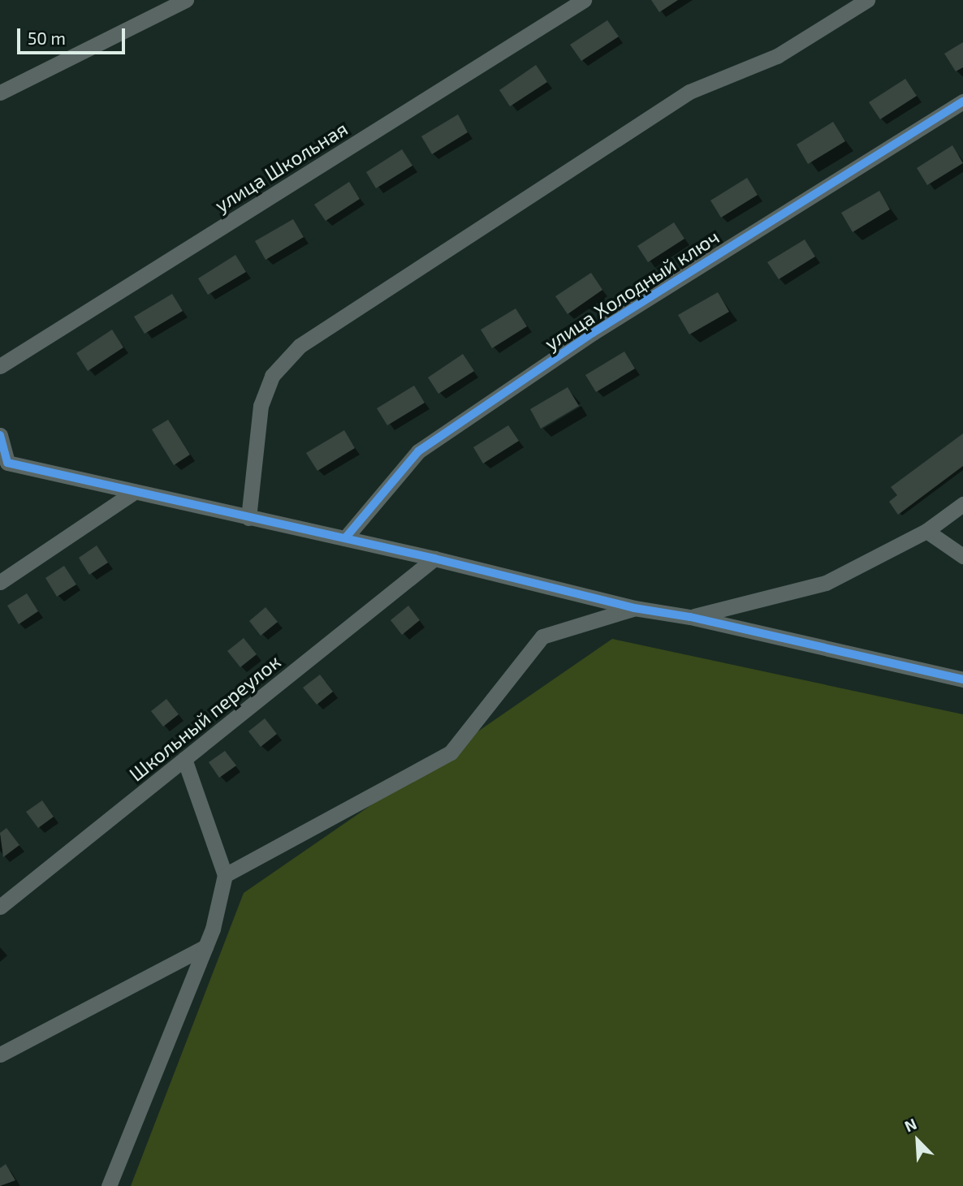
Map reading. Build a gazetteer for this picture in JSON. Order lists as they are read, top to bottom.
{
  "streets": {
    "street": ["улица Школьная", "улица Холодный ключ", "Школьный переулок"]
  },
  "scale_bar": "50 m",
  "north": "top left"
}
